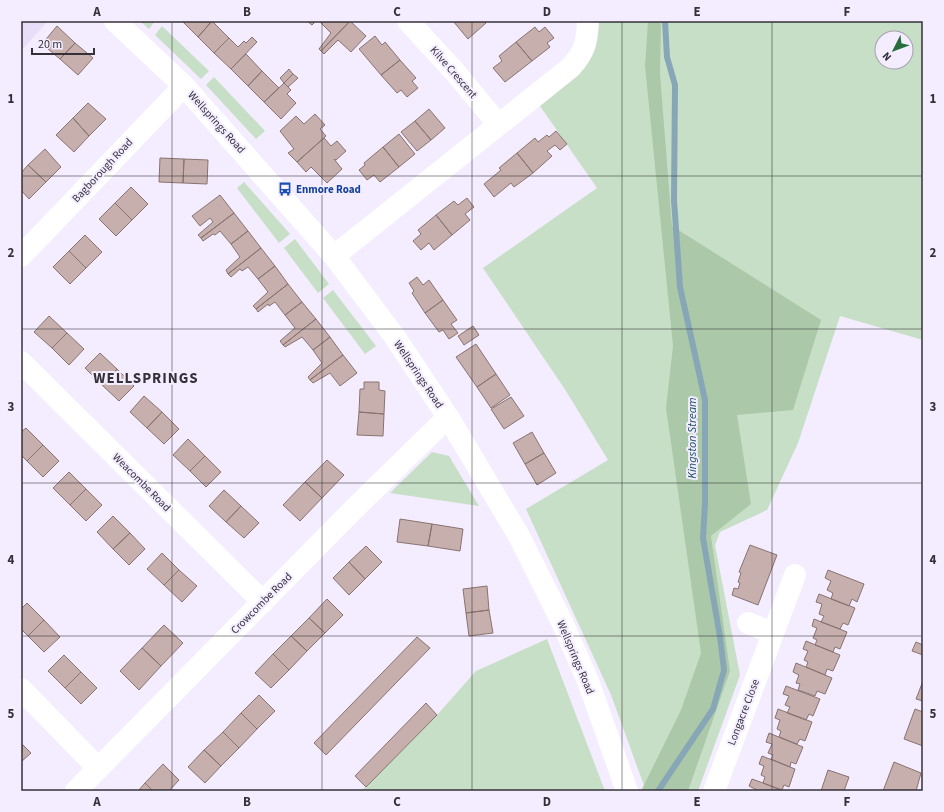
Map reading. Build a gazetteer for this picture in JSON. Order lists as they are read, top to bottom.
{
  "streets": {
    "street": [
      "Kilve Crescent",
      "Wellsprings Road",
      "Bagborough Road",
      "Weacombe Road",
      "Crowcombe Road",
      "Longacre Close"
    ]
  },
  "crossings": [
    ["Wellsprings Road", "Bagborough Road"],
    ["Wellsprings Road", "Crowcombe Road"],
    ["Weacombe Road", "Crowcombe Road"]
  ],
  "districts": ["WELLSPRINGS"],
  "water": ["Kingston Stream"],
  "places": {
    "bus stop": ["Enmore Road"]
  },
  "scale_bar": "20 m",
  "north": "bottom left",
  "grid": {
    "columns": [
      "A",
      "B",
      "C",
      "D",
      "E",
      "F"
    ],
    "rows": [
      "1",
      "2",
      "3",
      "4",
      "5"
    ]
  }
}
